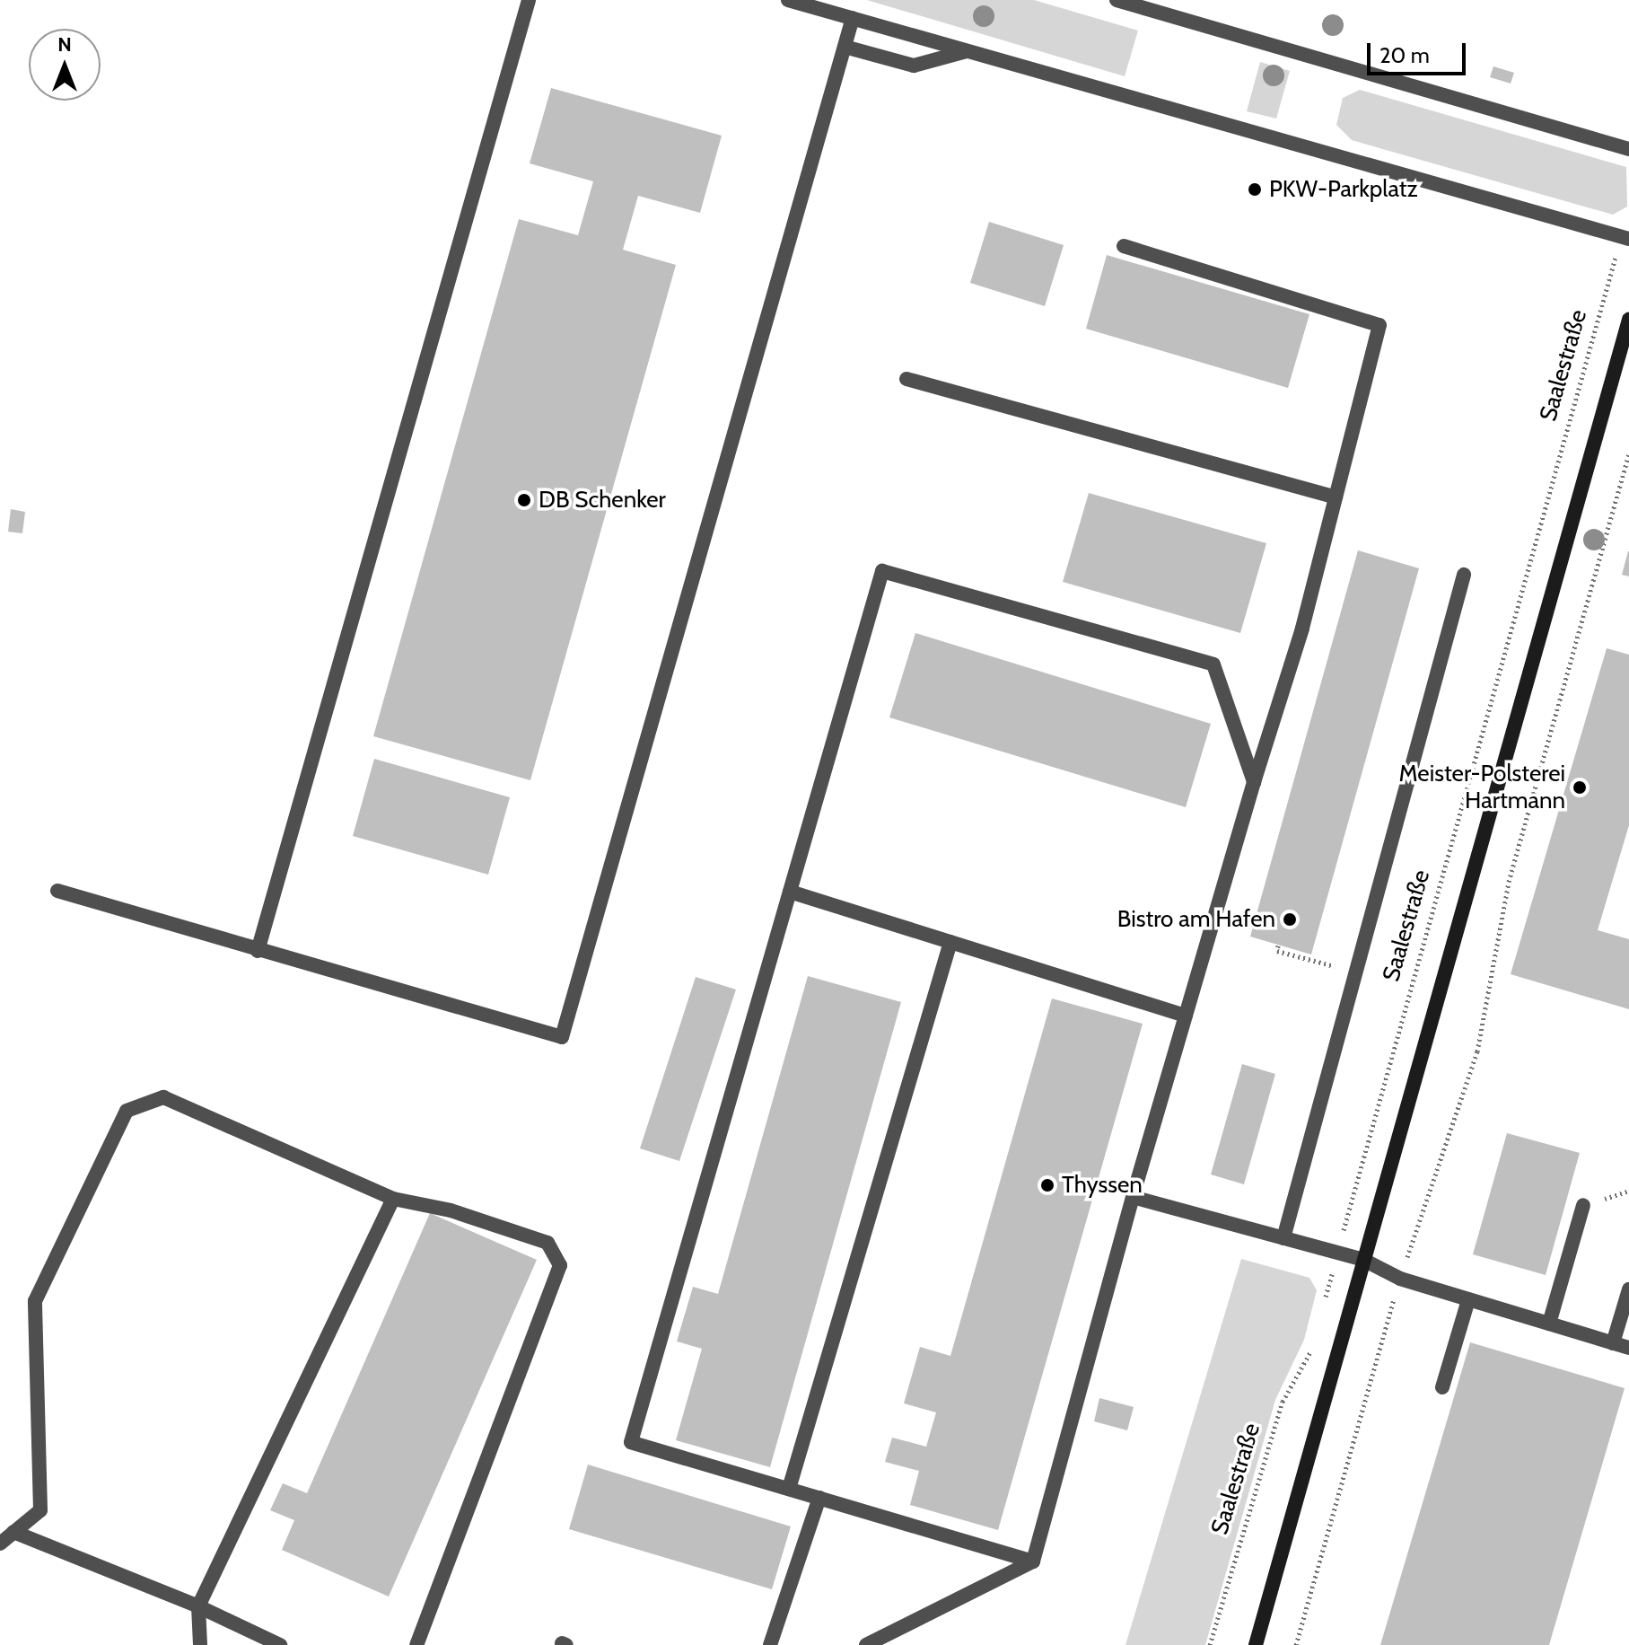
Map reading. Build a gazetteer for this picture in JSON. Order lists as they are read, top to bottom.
{
  "streets": {
    "path": ["Saalestraße"]
  },
  "places": [
    "PKW-Parkplatz",
    "DB Schenker",
    "Meister-Polsterei Hartmann",
    "Bistro am Hafen",
    "Thyssen"
  ],
  "scale_bar": "20 m",
  "north": "top"
}
